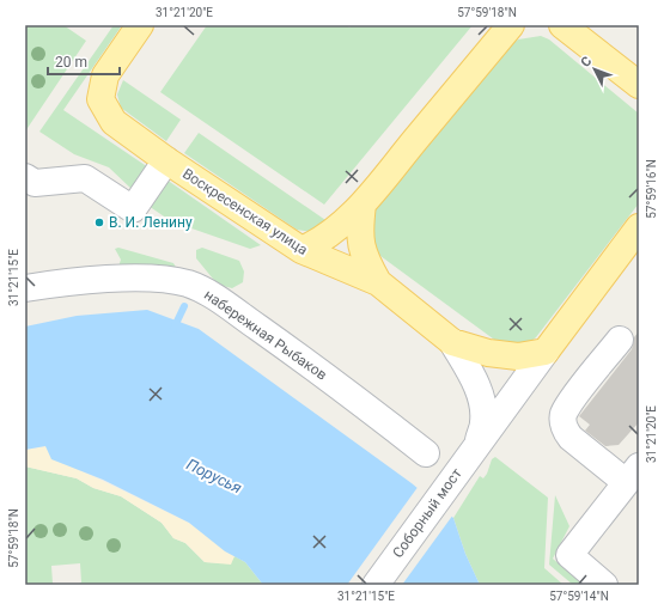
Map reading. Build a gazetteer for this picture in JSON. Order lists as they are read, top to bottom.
{
  "streets": {
    "main road": ["Воскресенская улица"],
    "street": ["набережная Рыбаков", "Соборный мост"]
  },
  "crossings": [
    ["Воскресенская улица", "Соборный мост"]
  ],
  "water": ["Порусья"],
  "places": ["В. И. Ленину"],
  "scale_bar": "20 m",
  "north": "top left",
  "coordinates": [
    "31°21'20\"E",
    "57°59'18\"N",
    "57°59'16\"N",
    "31°21'15\"E",
    "57°59'14\"N"
  ]
}
